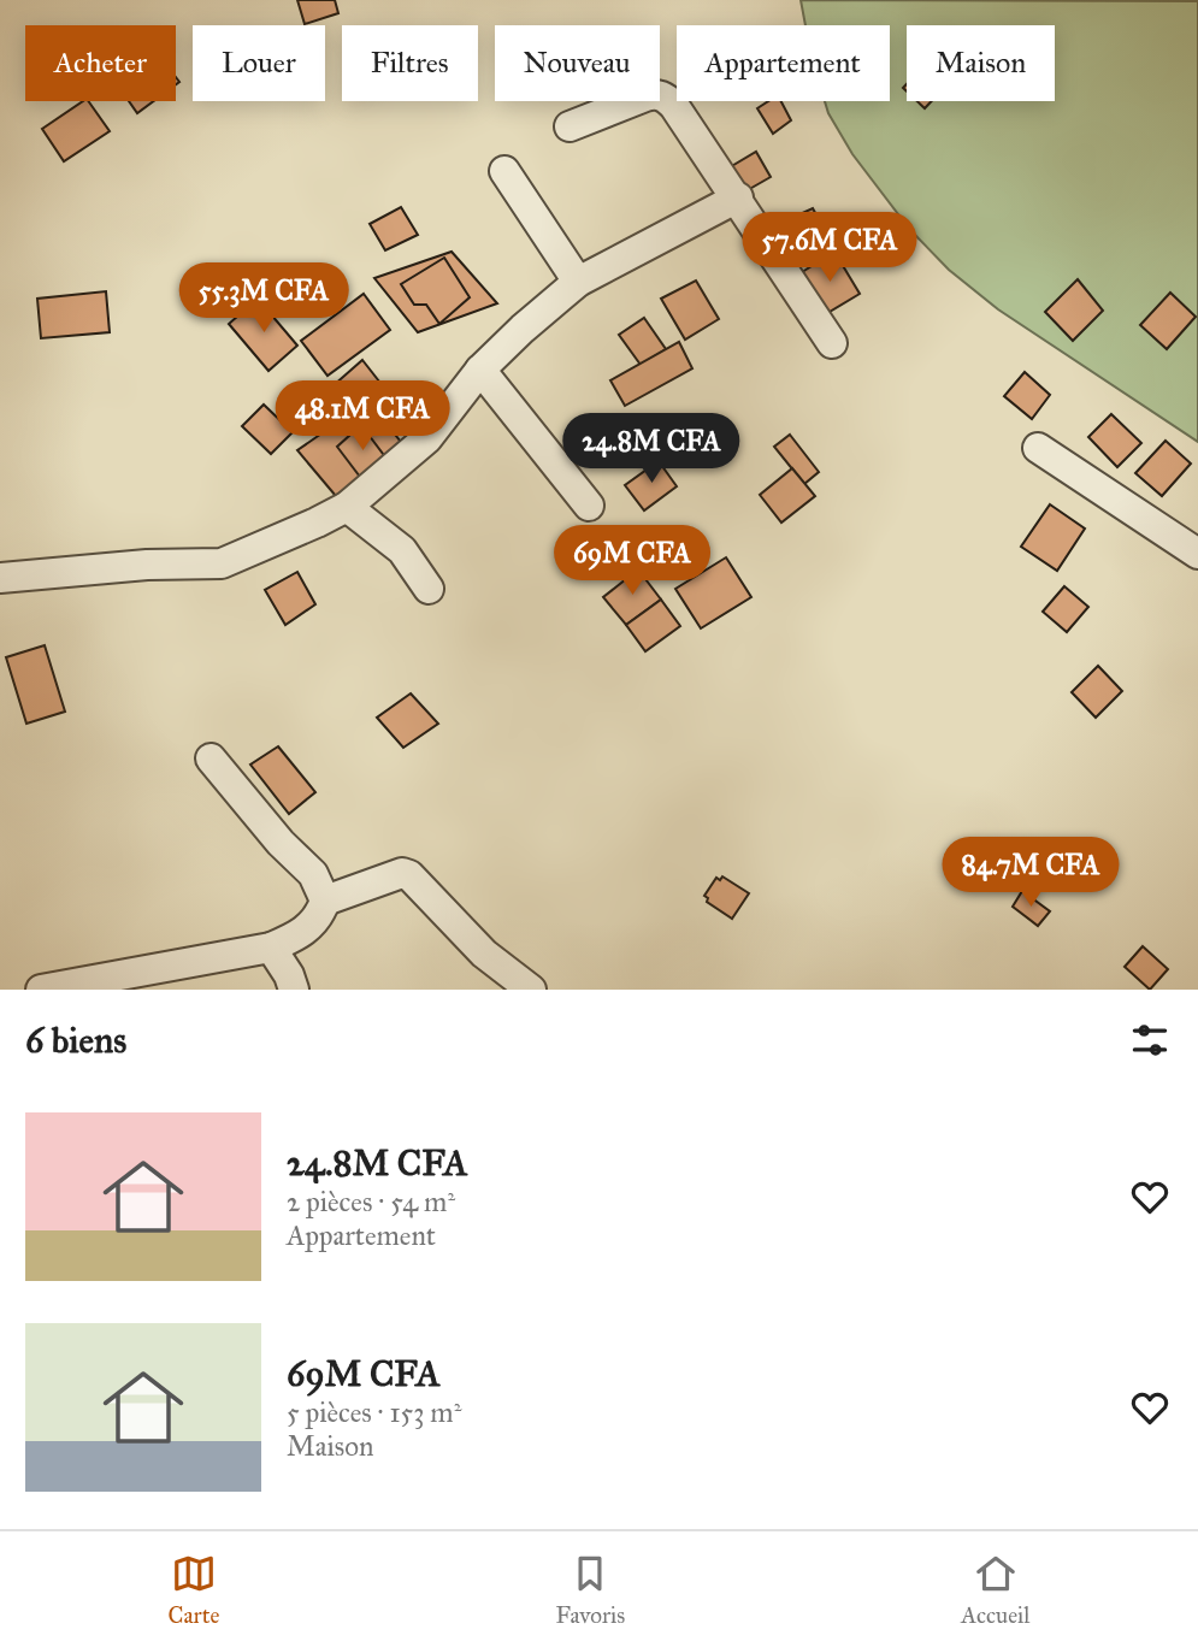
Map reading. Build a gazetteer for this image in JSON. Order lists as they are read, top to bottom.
{
  "page": {
    "chip": [
      "Acheter",
      "Louer",
      "Filtres",
      "Nouveau",
      "Appartement",
      "Maison"
    ],
    "price": [
      "57.6M CFA",
      "55.3M CFA",
      "48.1M CFA",
      "24.8M CFA",
      "69M CFA",
      "84.7M CFA"
    ],
    "heading": "6 biens",
    "list": [
      {
        "name": "24.8M CFA",
        "note": "2 pièces · 54 m² · Appartement"
      },
      {
        "name": "69M CFA",
        "note": "5 pièces · 153 m² · Maison"
      }
    ],
    "tabs": ["Carte", "Favoris", "Accueil"]
  }
}
